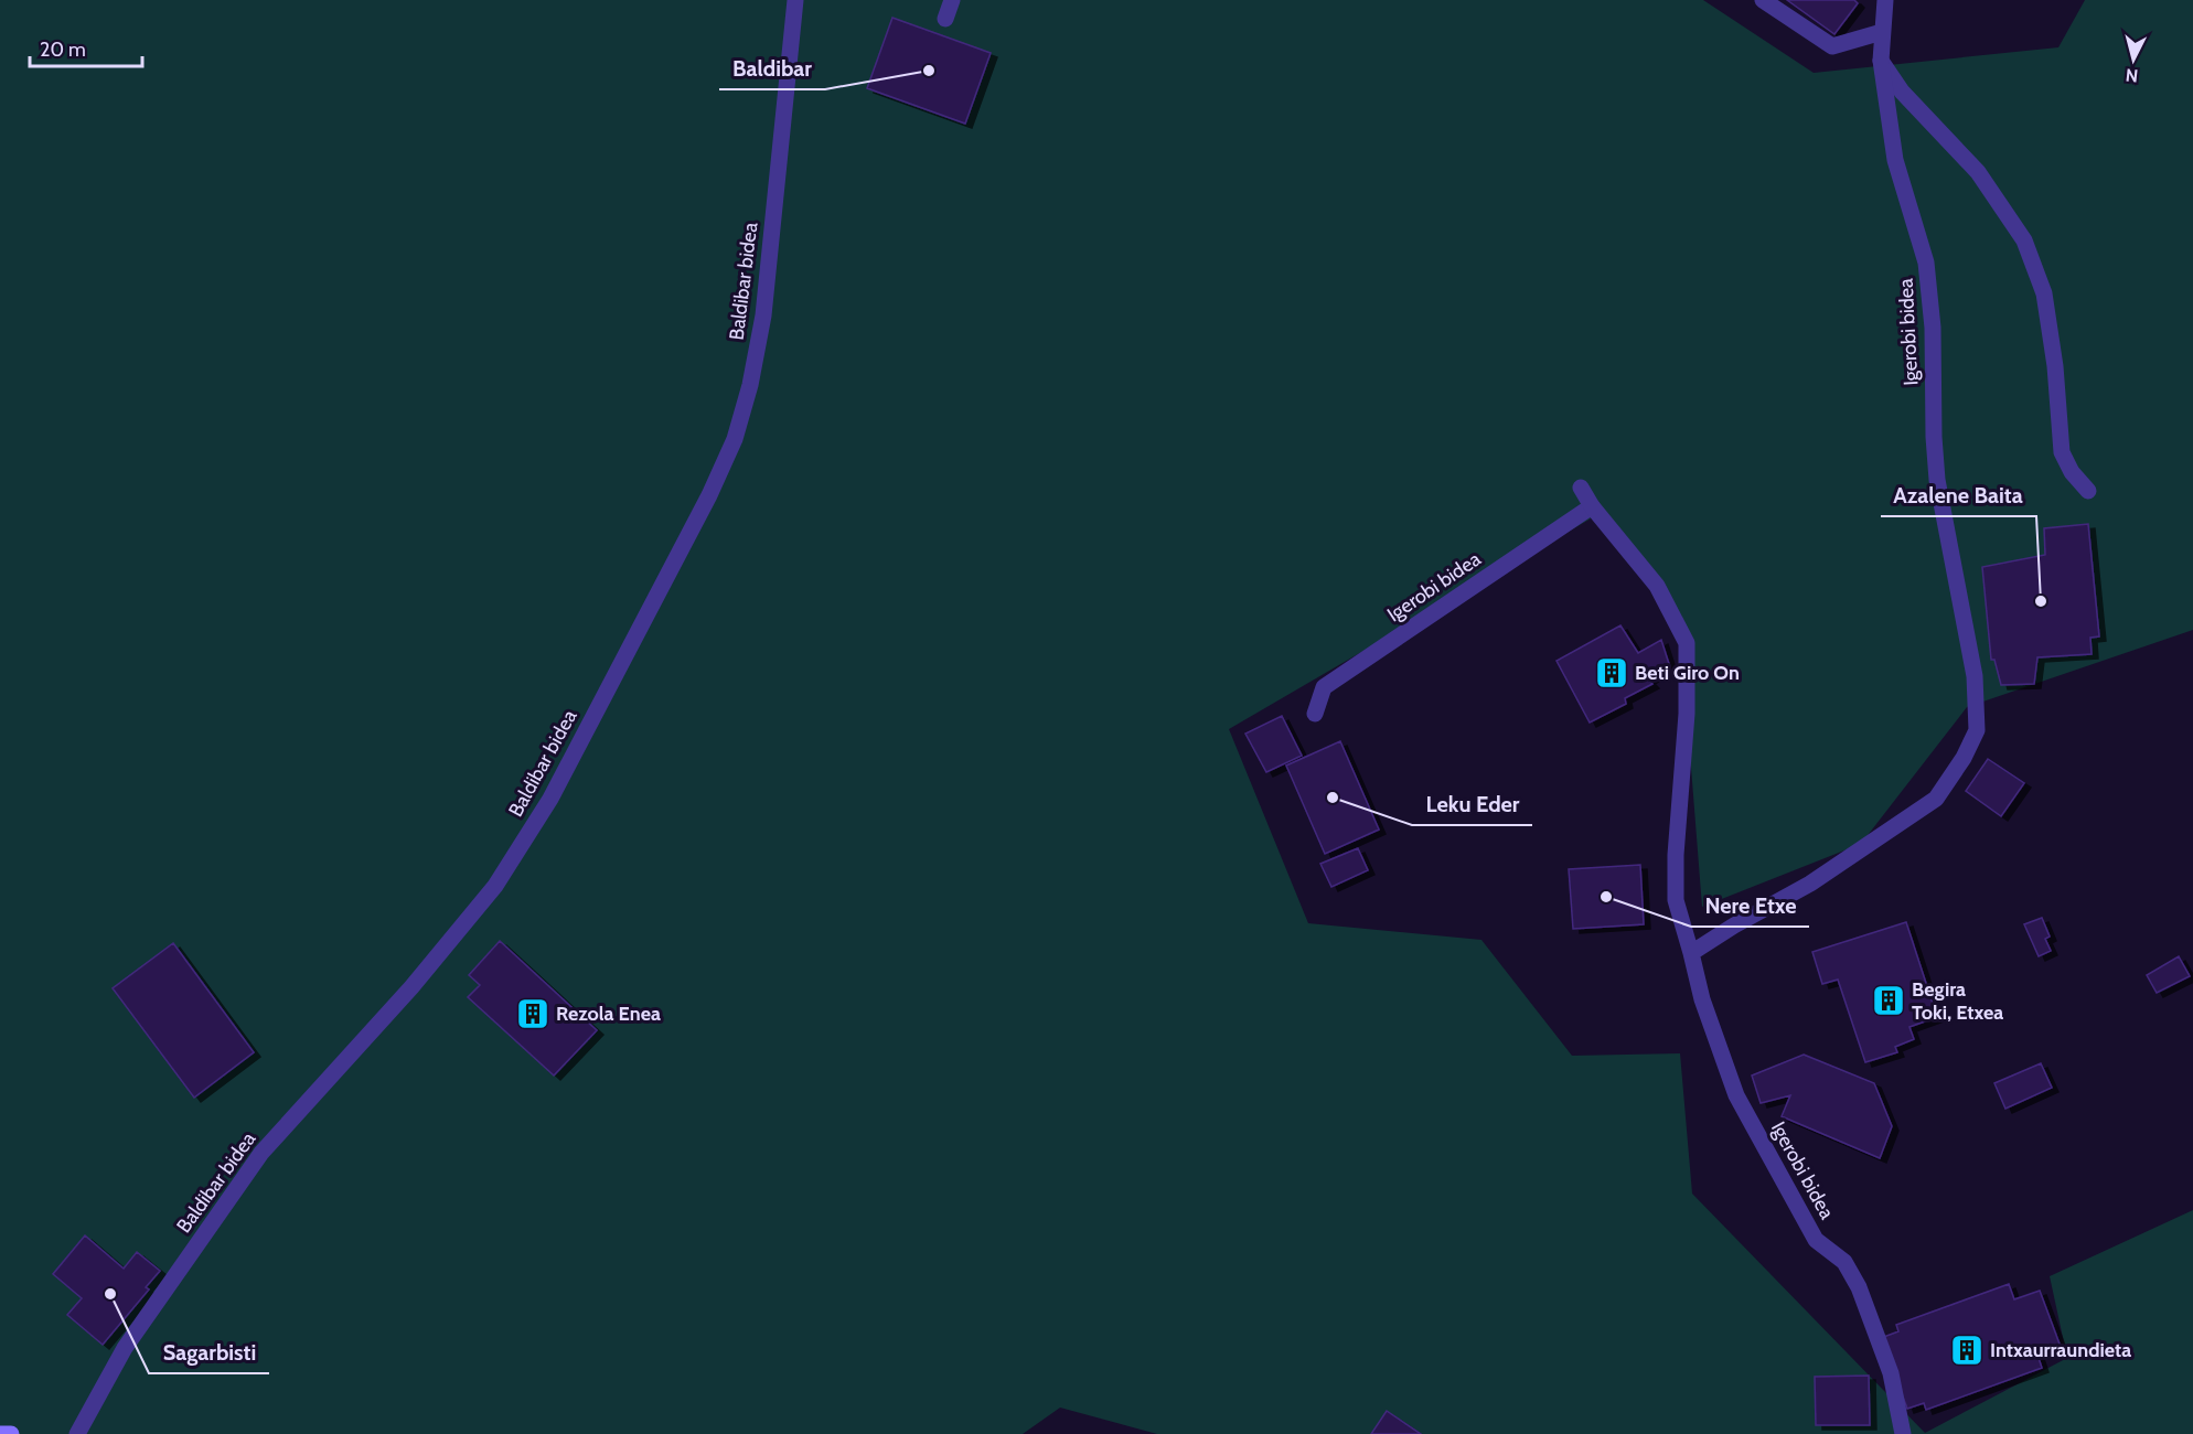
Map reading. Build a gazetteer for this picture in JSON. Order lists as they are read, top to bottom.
{
  "streets": {
    "street": ["Baldibar bidea", "Igerobi bidea"]
  },
  "places": {
    "other": [
      "Baldibar",
      "Azalene Baita",
      "Leku Eder",
      "Nere Etxe",
      "Sagarbisti"
    ],
    "building": [
      "Beti Giro On",
      "Begira Toki, Etxea",
      "Rezola Enea",
      "Intxaurraundieta"
    ]
  },
  "scale_bar": "20 m",
  "north": "bottom"
}
